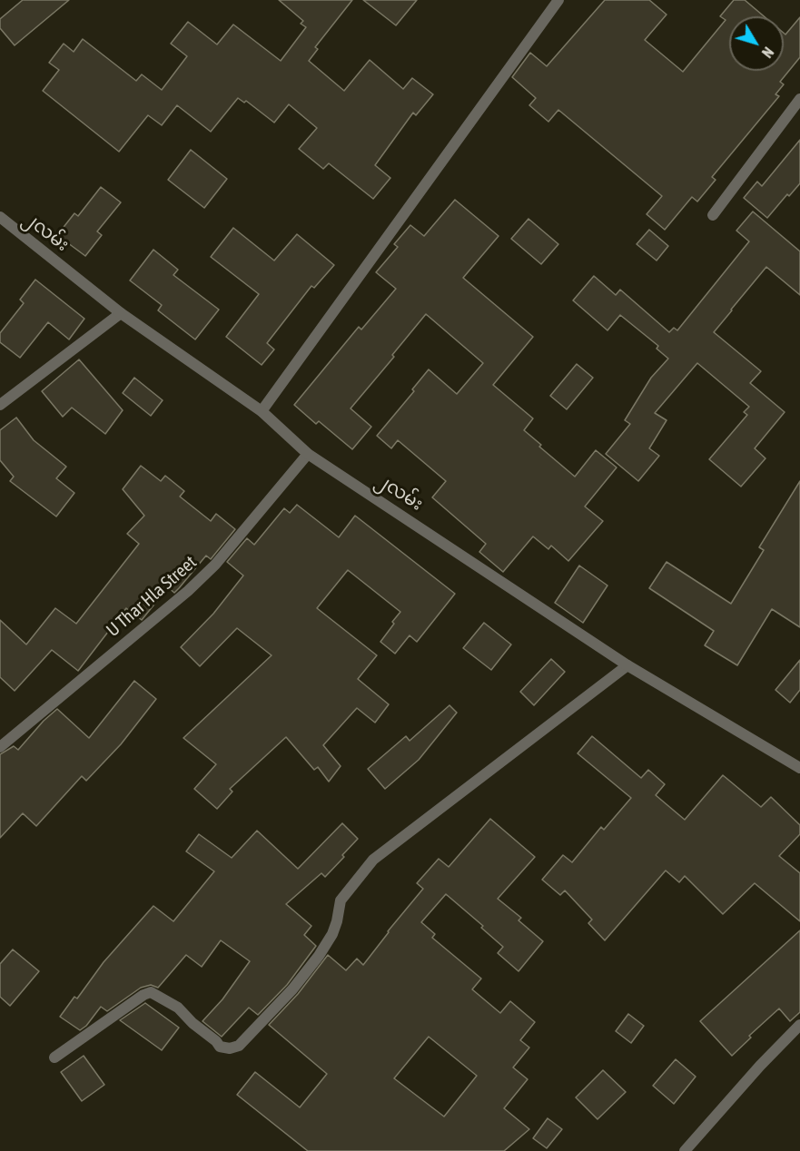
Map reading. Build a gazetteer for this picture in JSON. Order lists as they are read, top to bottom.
{
  "streets": {
    "street": ["၂လမ်း", "U Thar Hla Street"]
  },
  "crossings": [
    ["၂လမ်း", "U Thar Hla Street"]
  ],
  "north": "bottom right"
}
